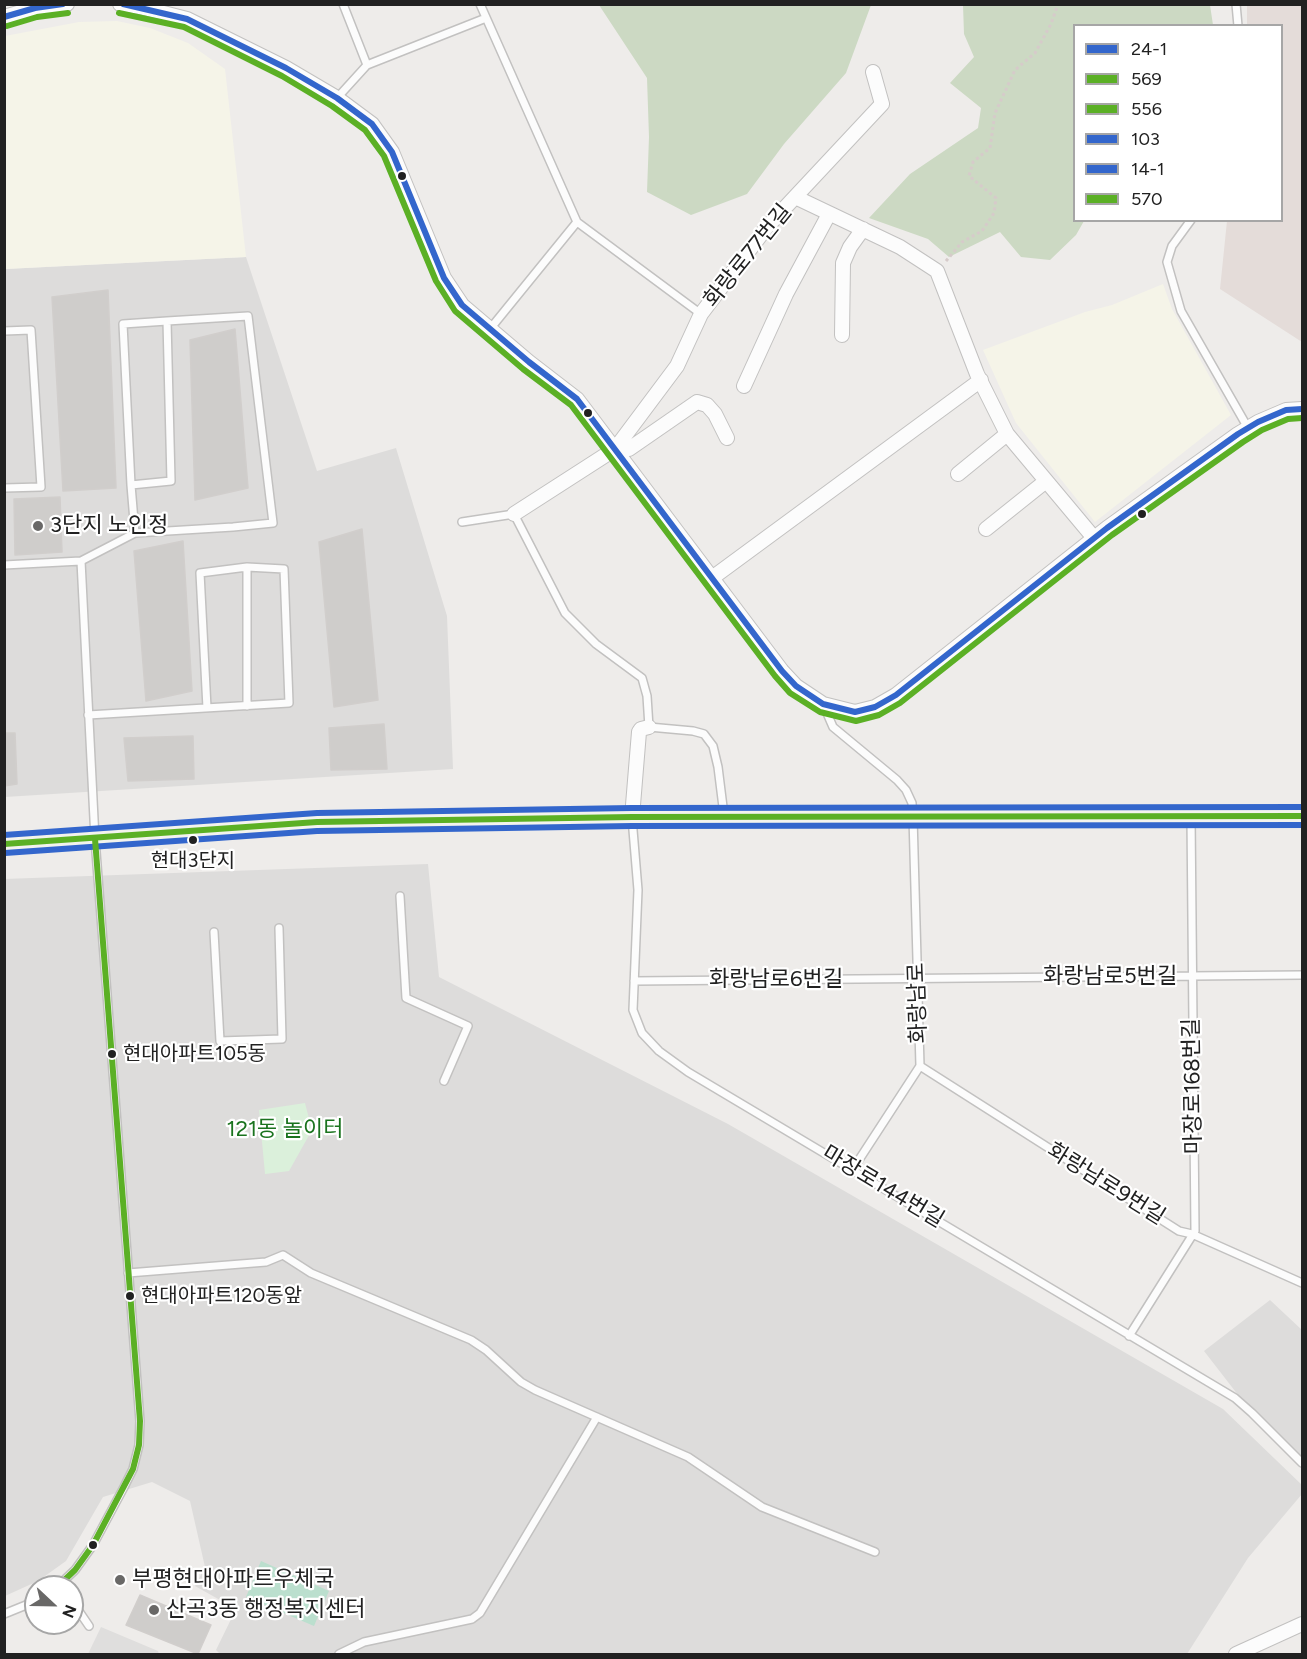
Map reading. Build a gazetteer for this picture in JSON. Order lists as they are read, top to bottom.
{
  "streets": {
    "street": ["화랑로77번길"],
    "lane": [
      "화랑남로5번길",
      "화랑남로6번길",
      "화랑남로",
      "마장로168번길",
      "화랑남로9번길",
      "마장로144번길"
    ]
  },
  "crossings": [
    ["화랑남로5번길", "화랑남로6번길"],
    ["화랑남로5번길", "화랑남로"],
    ["화랑남로5번길", "마장로168번길"],
    ["화랑남로6번길", "화랑남로"],
    ["화랑남로6번길", "마장로144번길"],
    ["화랑남로", "화랑남로9번길"],
    ["화랑남로", "마장로144번길"],
    ["마장로168번길", "화랑남로9번길"],
    ["마장로168번길", "마장로144번길"]
  ],
  "parks": ["121동 놀이터"],
  "places": [
    "3단지 노인정",
    "현대3단지",
    "현대아파트105동",
    "현대아파트120동앞",
    "부평현대아파트우체국",
    "산곡3동 행정복지센터"
  ],
  "lines": [
    "transit line 24-1",
    "transit line 569",
    "transit line 14-1",
    "transit line 556",
    "transit line 103",
    "transit line 570"
  ],
  "legend": [
    "24-1",
    "569",
    "556",
    "103",
    "14-1",
    "570"
  ],
  "north": "right"
}
